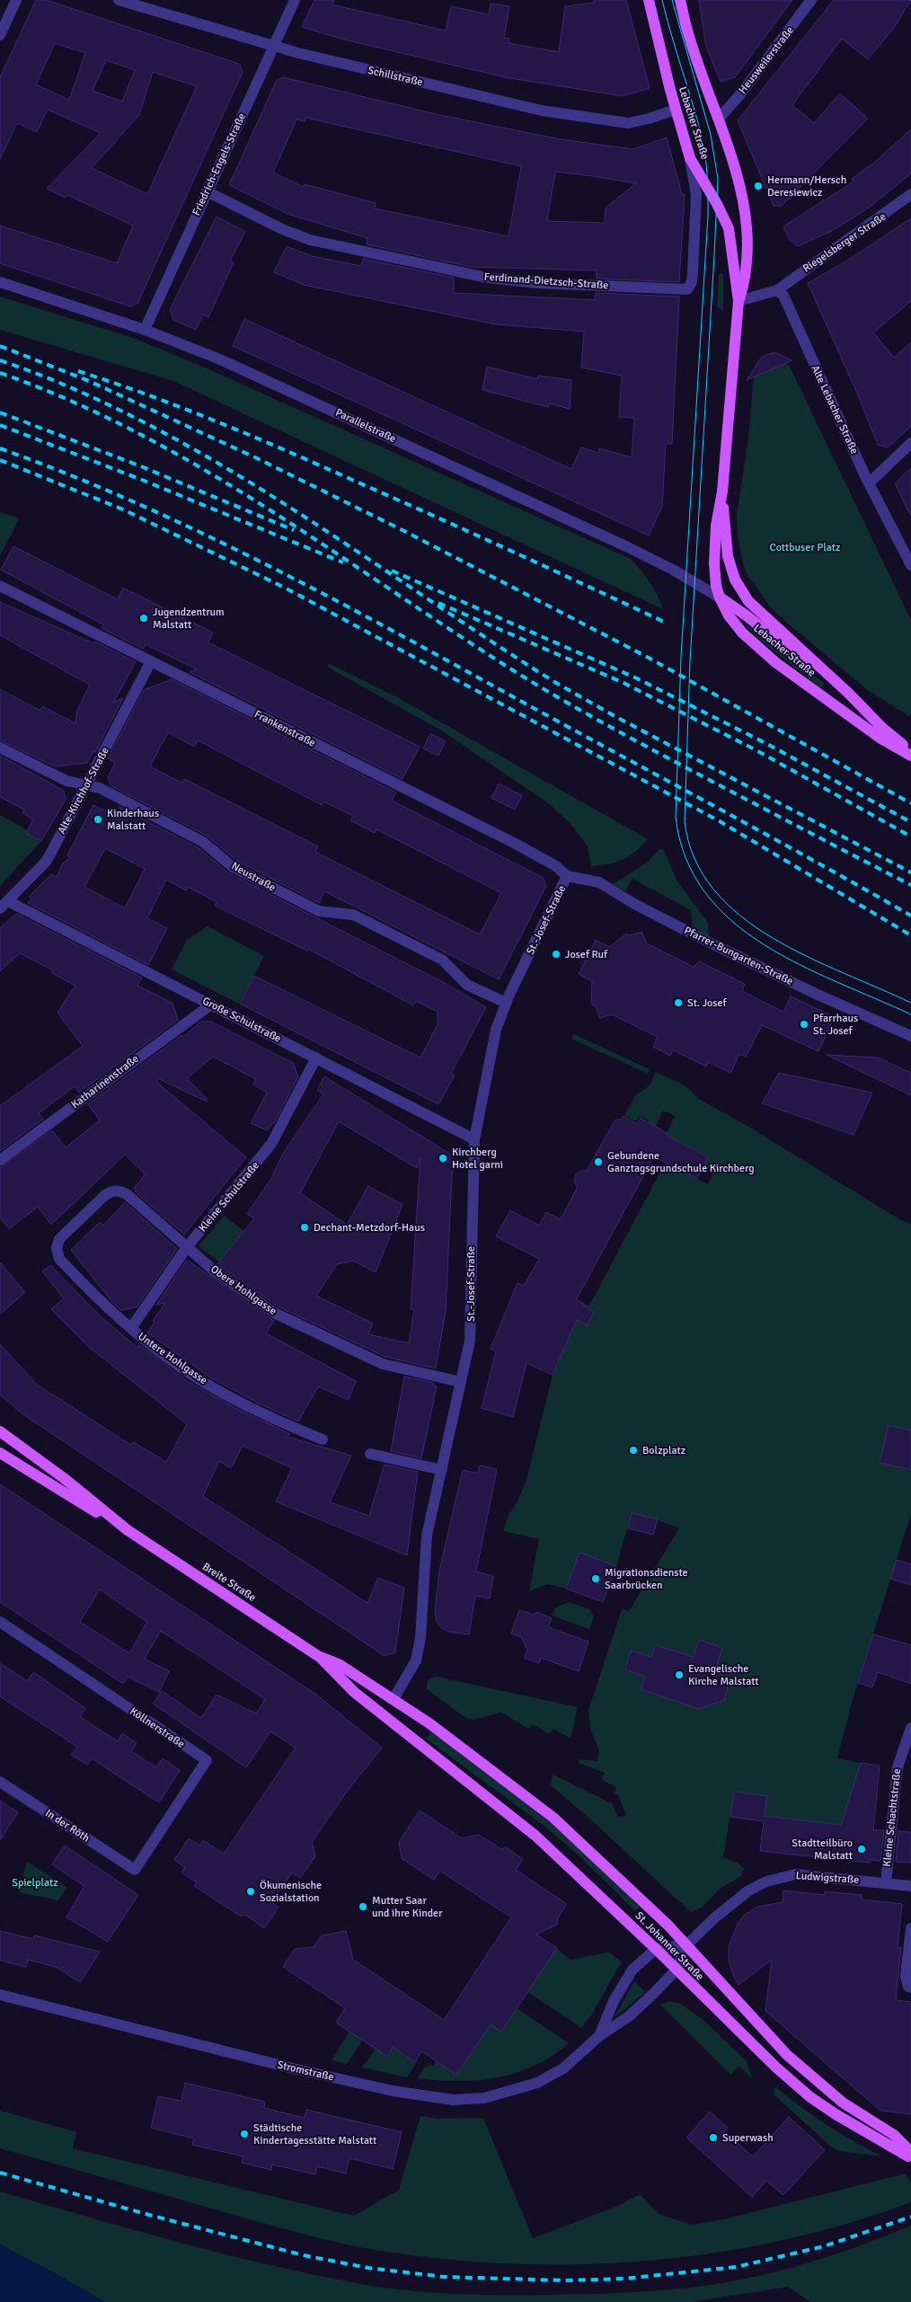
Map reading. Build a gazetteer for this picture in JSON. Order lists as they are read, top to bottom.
{
  "streets": {
    "main road": ["Lebacher Straße", "Breite Straße", "St. Johanner Straße"],
    "street": [
      "Heusweilerstraße",
      "Schillstraße",
      "Friedrich-Engels-Straße",
      "Riegelsberger Straße",
      "Ferdinand-Dietzsch-Straße",
      "Alte Lebacher Straße",
      "Parallelstraße",
      "Frankenstraße",
      "Alte-Kirchhof-Straße",
      "Neustraße",
      "St.-Josef-Straße",
      "Pfarrer-Bungarten-Straße",
      "Große Schulstraße",
      "Katharinenstraße",
      "Kleine Schulstraße",
      "Obere Hohlgasse",
      "Untere Hohlgasse",
      "Köllnerstraße",
      "Kleine Schachtstraße",
      "In der Röth",
      "Ludwigstraße",
      "Stromstraße"
    ]
  },
  "crossings": [
    ["Heusweilerstraße", "Lebacher Straße"],
    ["Schillstraße", "Lebacher Straße"],
    ["Schillstraße", "Friedrich-Engels-Straße"],
    ["Lebacher Straße", "Ferdinand-Dietzsch-Straße"],
    ["Lebacher Straße", "Parallelstraße"],
    ["Friedrich-Engels-Straße", "Ferdinand-Dietzsch-Straße"],
    ["Friedrich-Engels-Straße", "Parallelstraße"],
    ["Riegelsberger Straße", "Alte Lebacher Straße"],
    ["Frankenstraße", "Alte-Kirchhof-Straße"],
    ["Frankenstraße", "St.-Josef-Straße"],
    ["Frankenstraße", "Pfarrer-Bungarten-Straße"],
    ["Alte-Kirchhof-Straße", "Neustraße"],
    ["Alte-Kirchhof-Straße", "Große Schulstraße"],
    ["Neustraße", "St.-Josef-Straße"],
    ["St.-Josef-Straße", "Pfarrer-Bungarten-Straße"],
    ["St.-Josef-Straße", "Große Schulstraße"],
    ["St.-Josef-Straße", "Obere Hohlgasse"],
    ["St.-Josef-Straße", "Breite Straße"],
    ["Große Schulstraße", "Katharinenstraße"],
    ["Große Schulstraße", "Kleine Schulstraße"],
    ["Kleine Schulstraße", "Obere Hohlgasse"],
    ["Kleine Schulstraße", "Untere Hohlgasse"],
    ["Obere Hohlgasse", "Untere Hohlgasse"],
    ["Breite Straße", "St. Johanner Straße"],
    ["Köllnerstraße", "In der Röth"],
    ["Kleine Schachtstraße", "Ludwigstraße"],
    ["Ludwigstraße", "St. Johanner Straße"],
    ["Ludwigstraße", "Stromstraße"],
    ["St. Johanner Straße", "Stromstraße"]
  ],
  "parks": ["Cottbuser Platz", "Spielplatz"],
  "places": [
    "Hermann/Hersch Deresiewicz",
    "Jugendzentrum Malstatt",
    "Kinderhaus Malstatt",
    "Josef Ruf",
    "St. Josef",
    "Pfarrhaus St. Josef",
    "Kirchberg Hotel garni",
    "Gebundene Ganztagsgrundschule Kirchberg",
    "Dechant-Metzdorf-Haus",
    "Bolzplatz",
    "Migrationsdienste Saarbrücken",
    "Evangelische Kirche Malstatt",
    "Stadtteilbüro Malstatt",
    "Ökumenische Sozialstation",
    "Mutter Saar und ihre Kinder",
    "Städtische Kindertagesstätte Malstatt",
    "Superwash"
  ]
}
